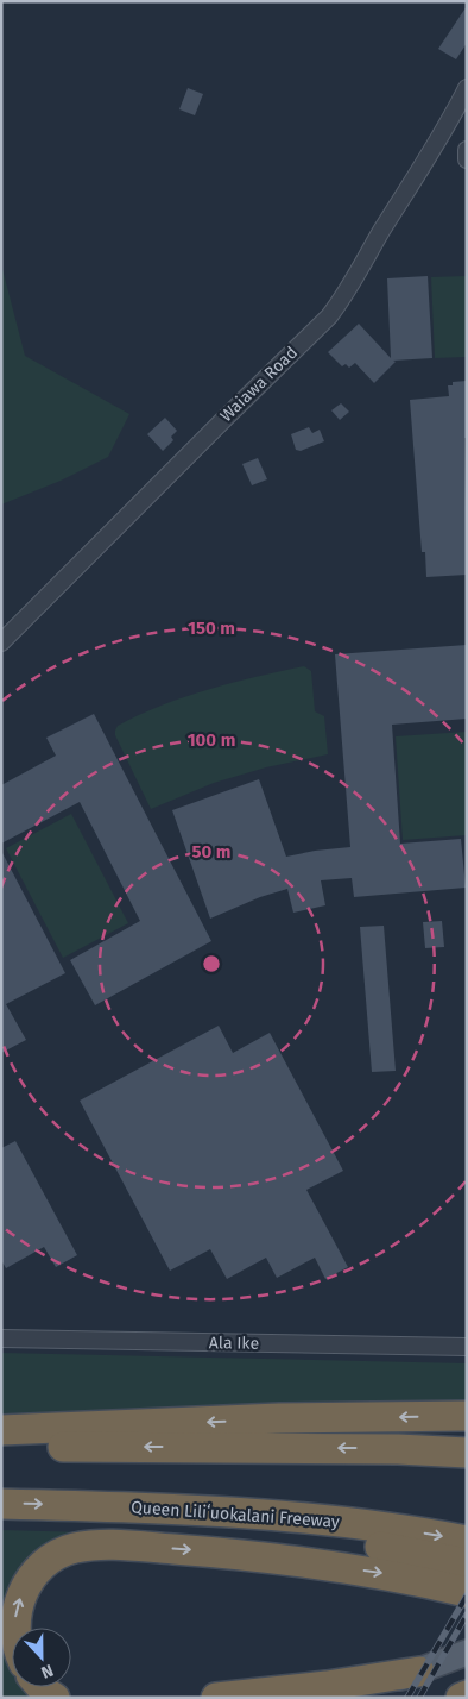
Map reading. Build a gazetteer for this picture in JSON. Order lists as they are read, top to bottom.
{
  "streets": {
    "highway": ["Queen Liliʻuokalani Freeway"],
    "street": ["Waiawa Road", "Ala Ike"]
  },
  "north": "bottom",
  "rings": ["150 m", "100 m", "50 m"]
}
